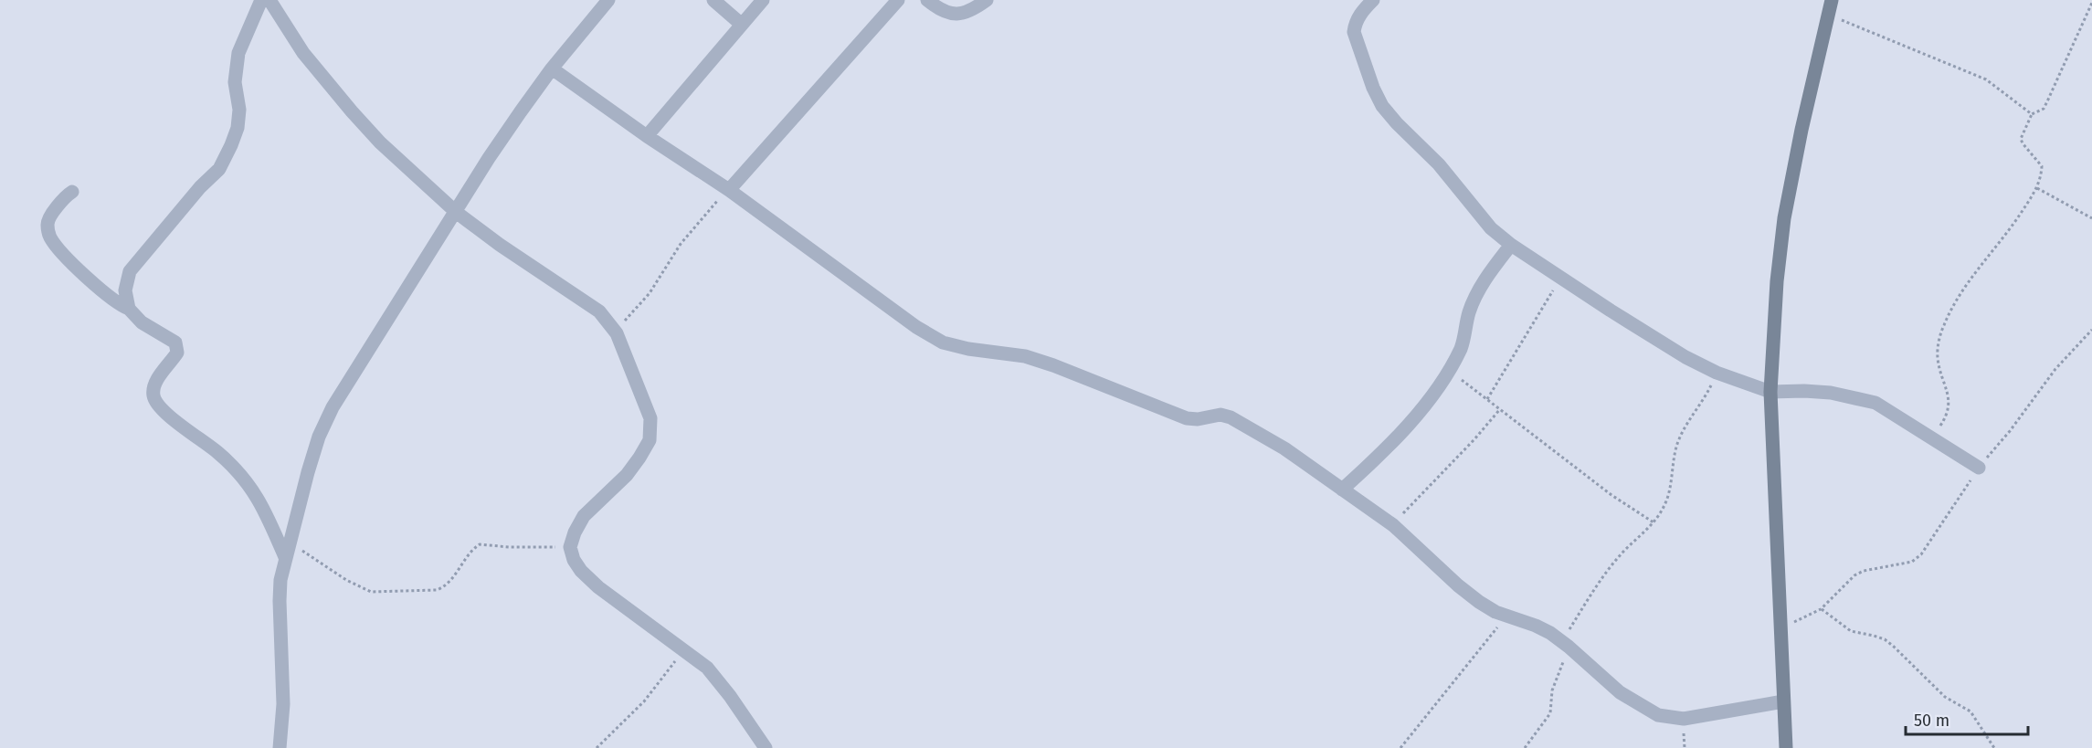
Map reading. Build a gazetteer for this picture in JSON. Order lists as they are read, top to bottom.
{
  "scale_bar": "50 m"
}
